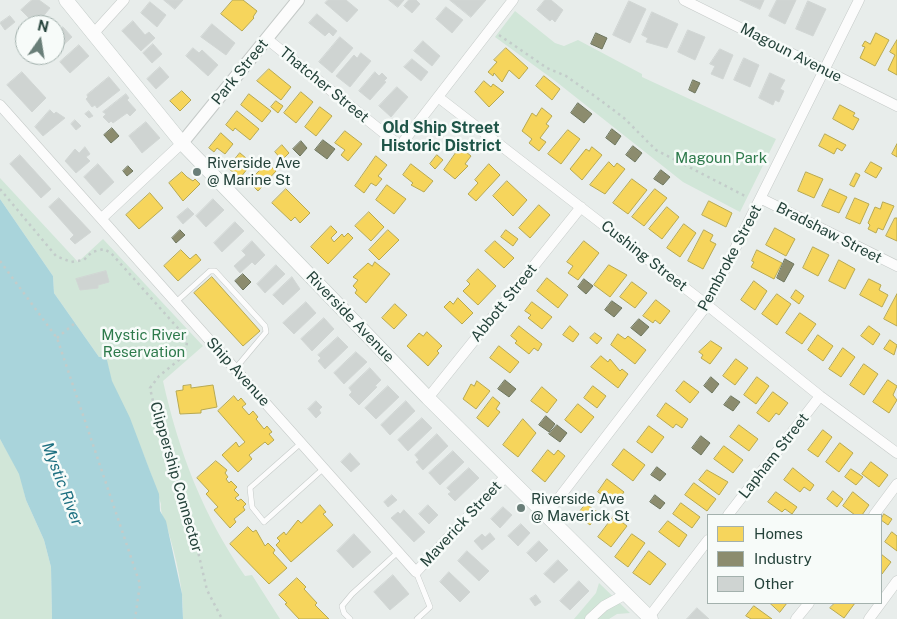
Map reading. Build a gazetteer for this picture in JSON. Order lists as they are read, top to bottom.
{
  "streets": {
    "main road": ["Riverside Avenue"],
    "street": [
      "Magoun Avenue",
      "Park Street",
      "Thatcher Street",
      "Bradshaw Street",
      "Cushing Street",
      "Pembroke Street",
      "Abbott Street",
      "Ship Avenue",
      "Lapham Street",
      "Maverick Street"
    ],
    "path": ["Clippership Connector"]
  },
  "crossings": [
    ["Magoun Avenue", "Pembroke Street"],
    ["Park Street", "Thatcher Street"],
    ["Park Street", "Riverside Avenue"],
    ["Thatcher Street", "Cushing Street"],
    ["Bradshaw Street", "Pembroke Street"],
    ["Cushing Street", "Pembroke Street"],
    ["Cushing Street", "Abbott Street"],
    ["Cushing Street", "Lapham Street"],
    ["Pembroke Street", "Riverside Avenue"],
    ["Abbott Street", "Riverside Avenue"],
    ["Riverside Avenue", "Maverick Street"],
    ["Ship Avenue", "Maverick Street"]
  ],
  "districts": ["Old Ship Street Historic District"],
  "water": ["Mystic River"],
  "parks": ["Magoun Park", "Mystic River Reservation"],
  "places": ["Riverside Ave @ Marine St", "Riverside Ave @ Maverick St"],
  "legend": ["Homes", "Industry", "Other"],
  "north": "top"
}
